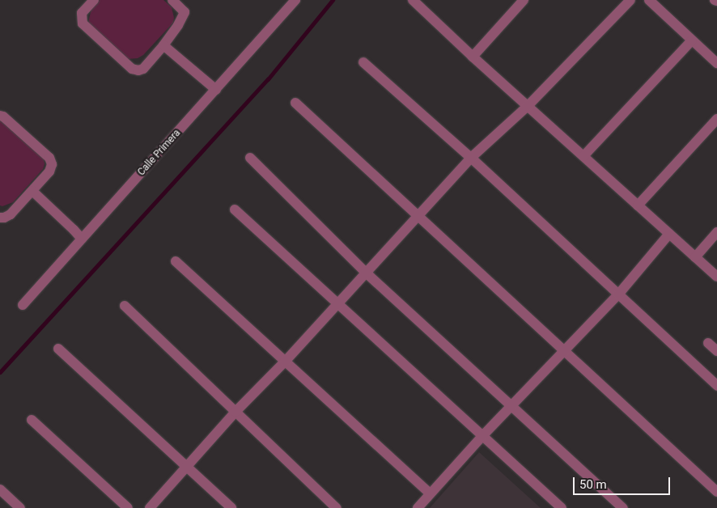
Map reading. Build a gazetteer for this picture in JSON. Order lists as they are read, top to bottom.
{
  "streets": {
    "street": ["Calle Primera"]
  },
  "scale_bar": "50 m"
}
